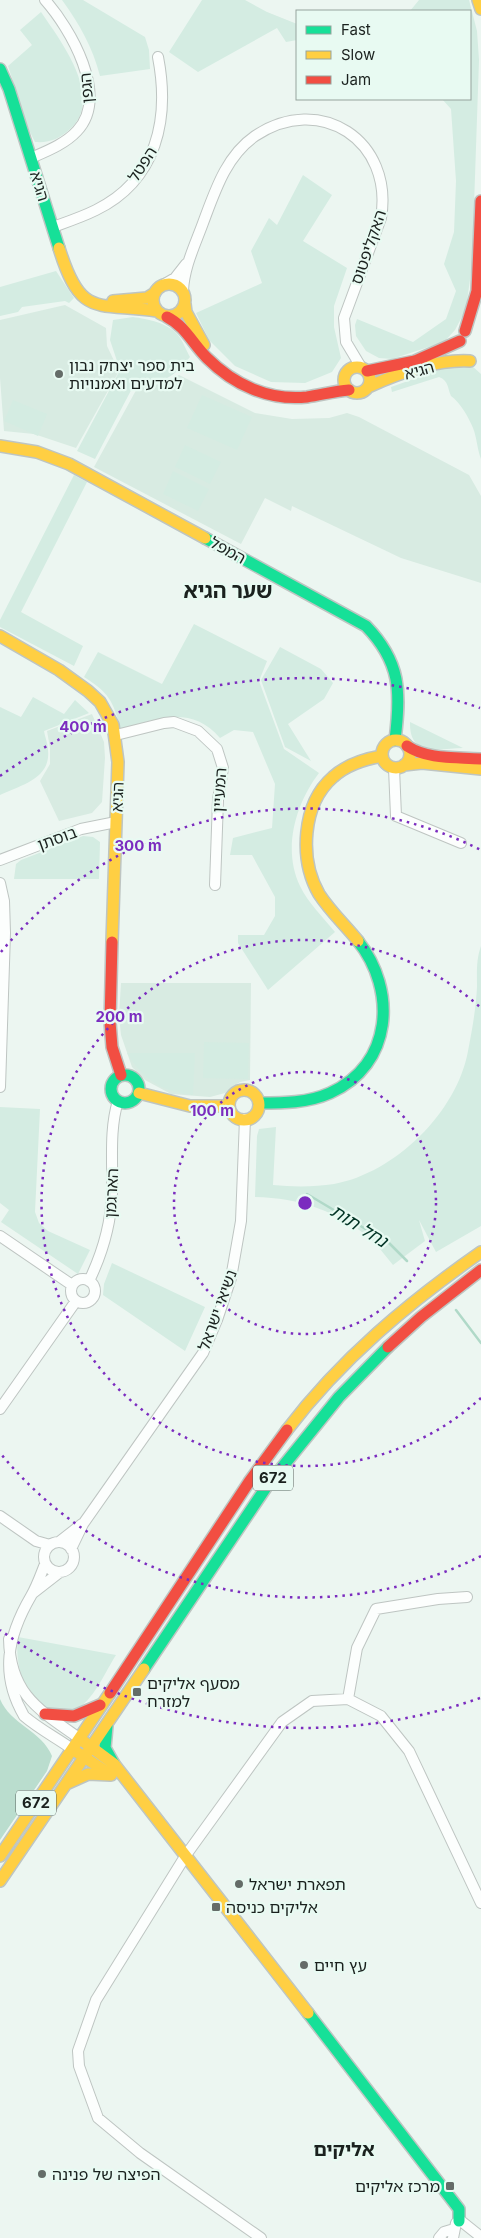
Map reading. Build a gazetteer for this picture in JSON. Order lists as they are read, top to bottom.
{
  "streets": {
    "street": [
      "הגפן",
      "הפטל",
      "הגיא",
      "האקליפטוס",
      "המפל",
      "המעיין",
      "בוסתן",
      "הארגמן",
      "נשיאי ישראל",
      "672"
    ]
  },
  "crossings": [
    ["הגפן", "הגיא"],
    ["הפטל", "הגיא"],
    ["הגיא", "האקליפטוס"],
    ["הגיא", "המעיין"],
    ["הגיא", "בוסתן"],
    ["הגיא", "הארגמן"],
    ["נשיאי ישראל", "672"]
  ],
  "districts": ["שער הגיא", "אליקים"],
  "water": ["נחל תות"],
  "places": {
    "other": [
      "בית ספר יצחק נבון למדעים ואמנויות",
      "תפארת ישראל",
      "עץ חיים",
      "הפיצה של פנינה"
    ],
    "transit": ["מסעף אליקים למזרח", "אליקים כניסה", "מרכז אליקים"]
  },
  "legend": ["Fast", "Slow", "Jam"],
  "rings": [
    "400 m",
    "300 m",
    "200 m",
    "100 m"
  ]
}
